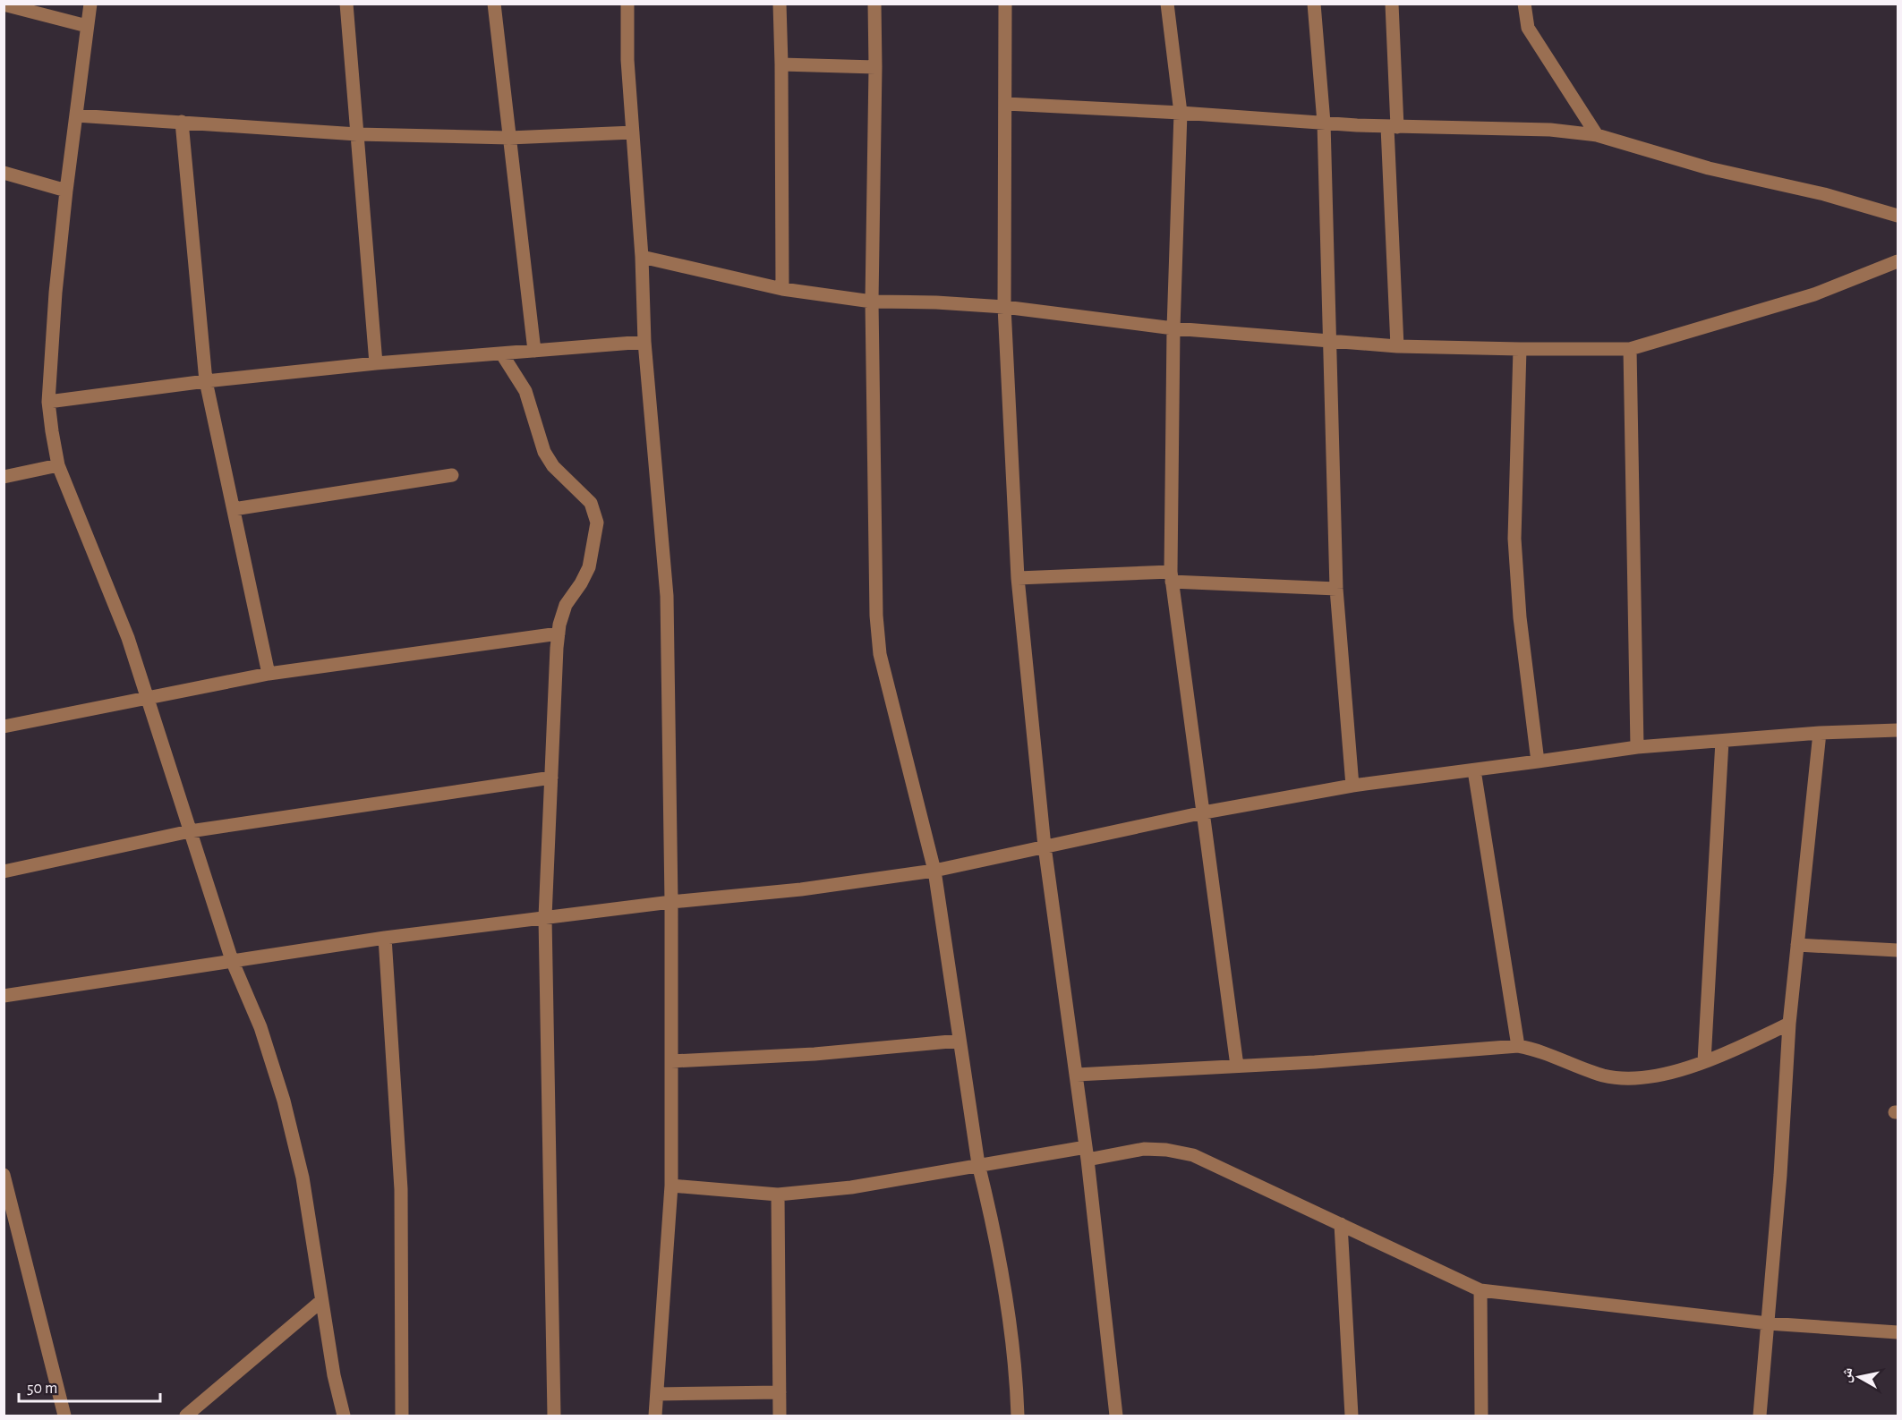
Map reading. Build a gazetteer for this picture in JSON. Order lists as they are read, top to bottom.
{
  "scale_bar": "50 m",
  "north": "left"
}
